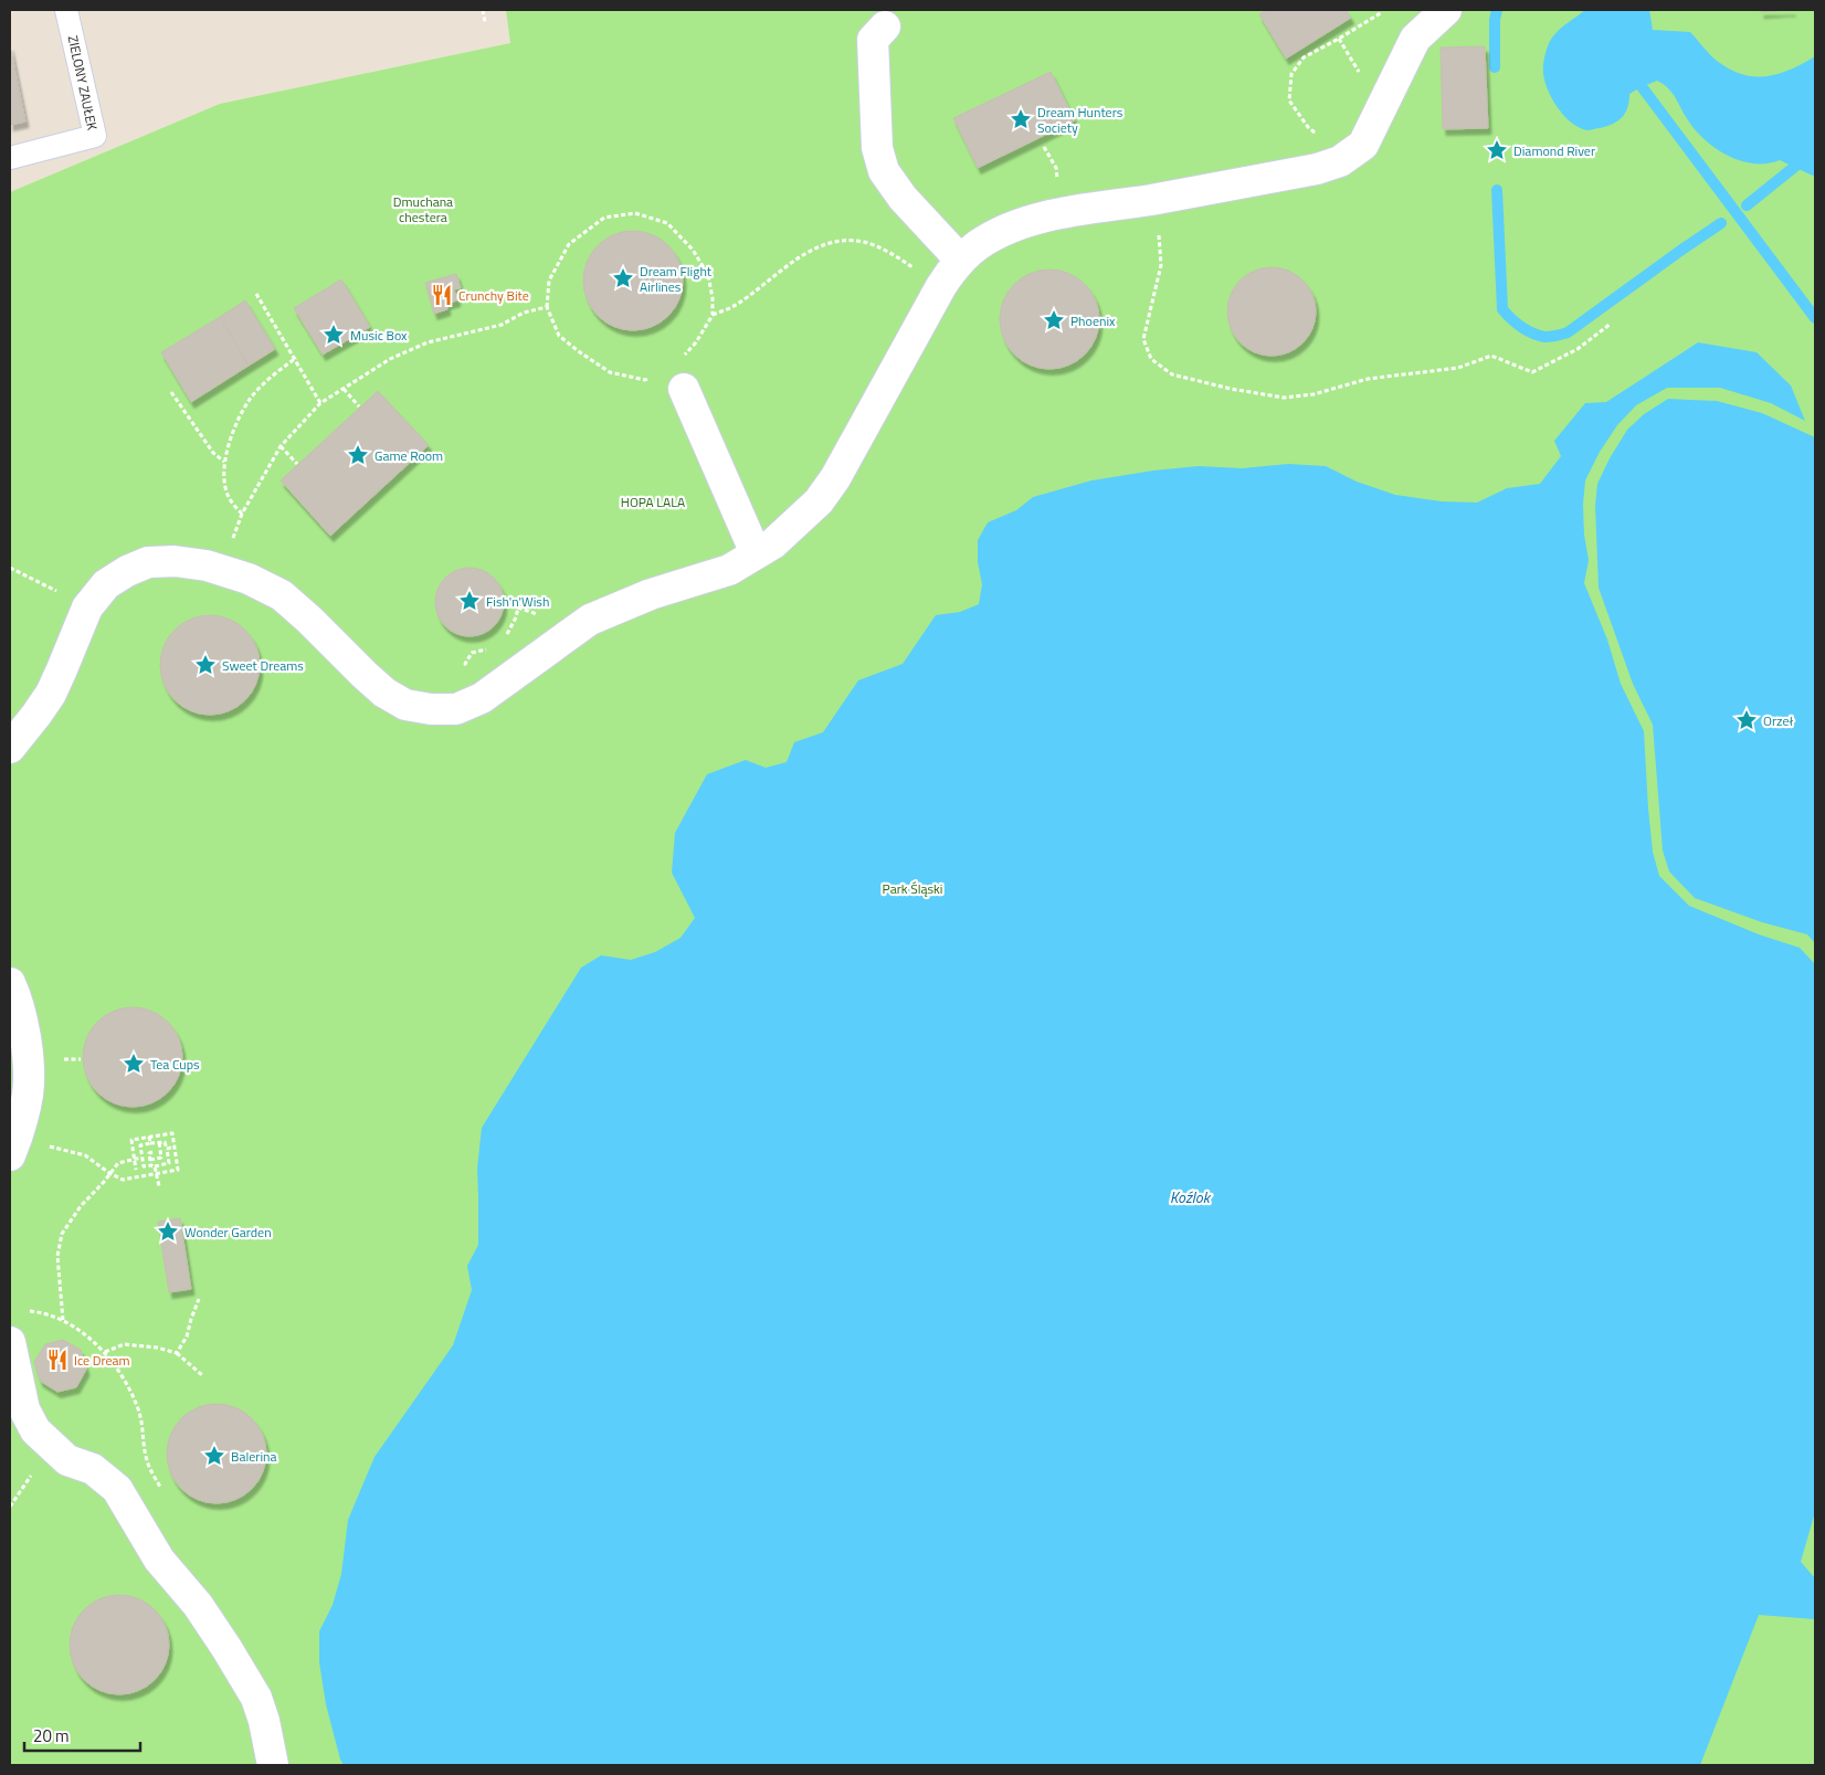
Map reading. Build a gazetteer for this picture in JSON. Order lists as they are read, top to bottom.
{
  "streets": {
    "lane": ["ZIELONY ZAUŁEK"]
  },
  "water": ["Koźlok"],
  "parks": ["Dmuchana chestera", "HOPA LALA", "Park Śląski"],
  "places": {
    "place": [
      "Dream Hunters Society",
      "Diamond River",
      "Dream Flight Airlines",
      "Phoenix",
      "Music Box",
      "Game Room",
      "Fish'n'Wish",
      "Sweet Dreams",
      "Orzeł",
      "Tea Cups",
      "Wonder Garden",
      "Balerina"
    ],
    "restaurant": ["Crunchy Bite", "Ice Dream"]
  },
  "scale_bar": "20 m"
}
